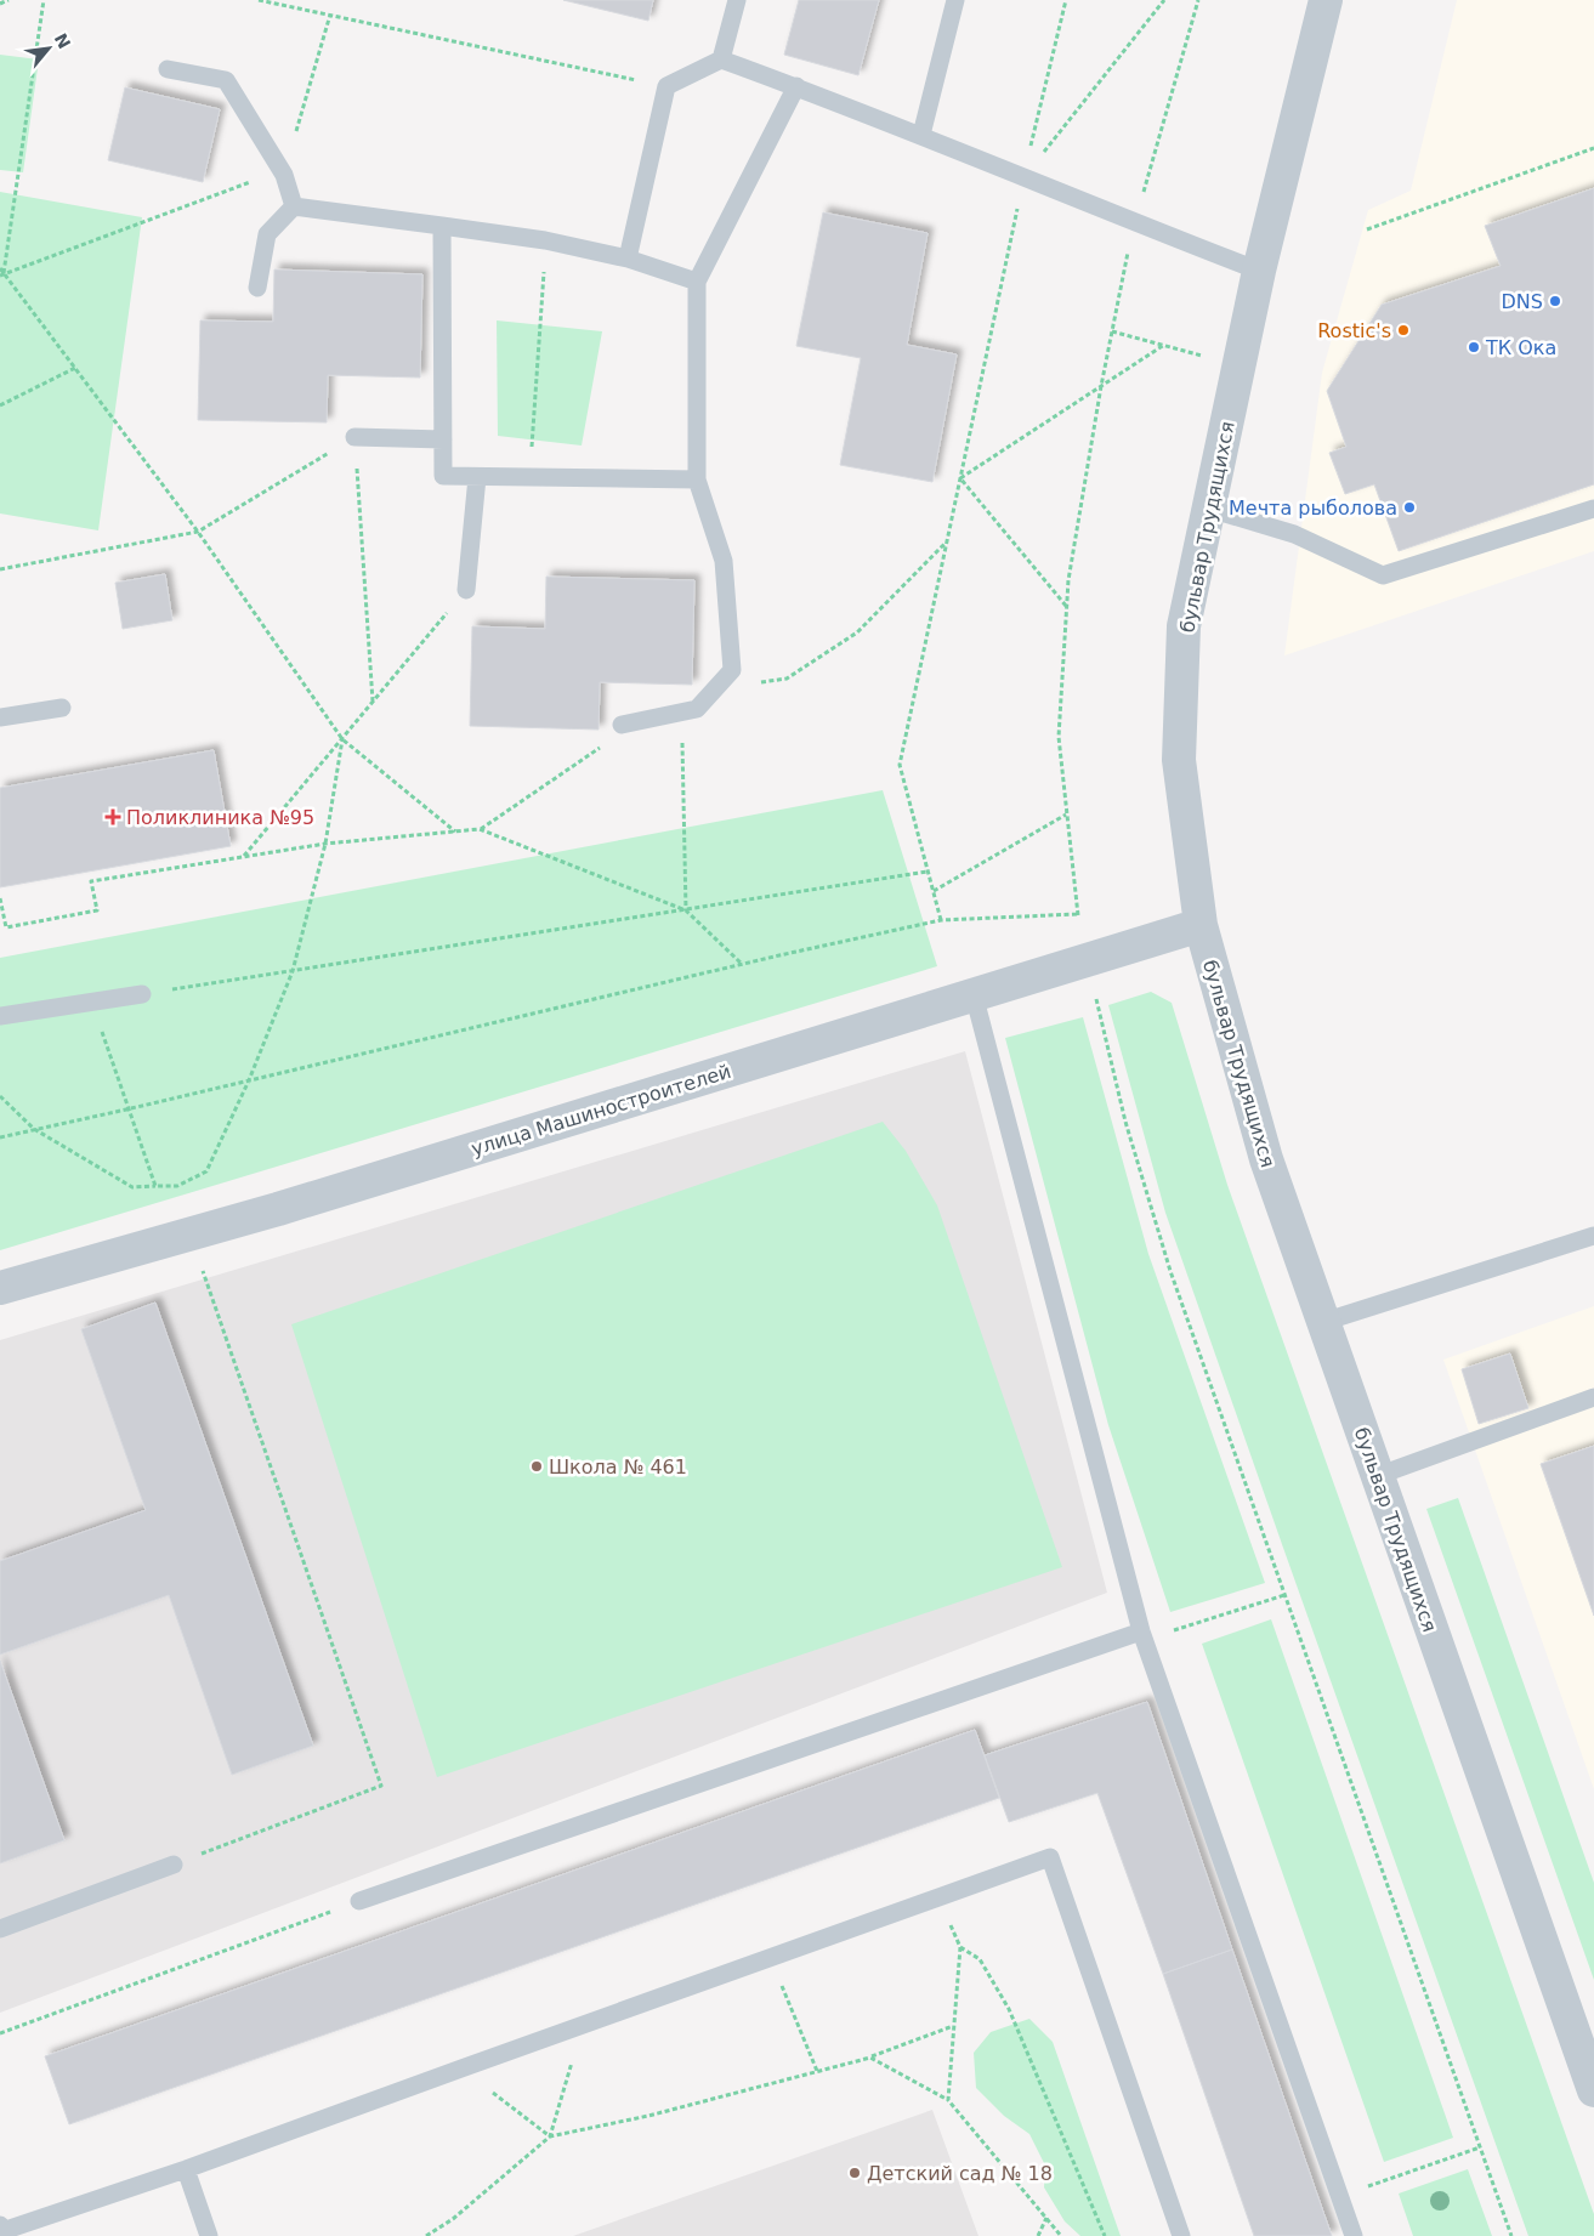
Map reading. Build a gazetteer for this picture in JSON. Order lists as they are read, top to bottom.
{
  "streets": {
    "street": ["бульвар Трудящихся", "улица Машиностроителей"]
  },
  "crossings": [
    ["бульвар Трудящихся", "улица Машиностроителей"]
  ],
  "places": {
    "other": [
      "DNS",
      "Rostic's",
      "ТК Ока",
      "Мечта рыболова",
      "Школа № 461",
      "Детский сад № 18"
    ],
    "health": ["Поликлиника №95"]
  },
  "north": "top right"
}
